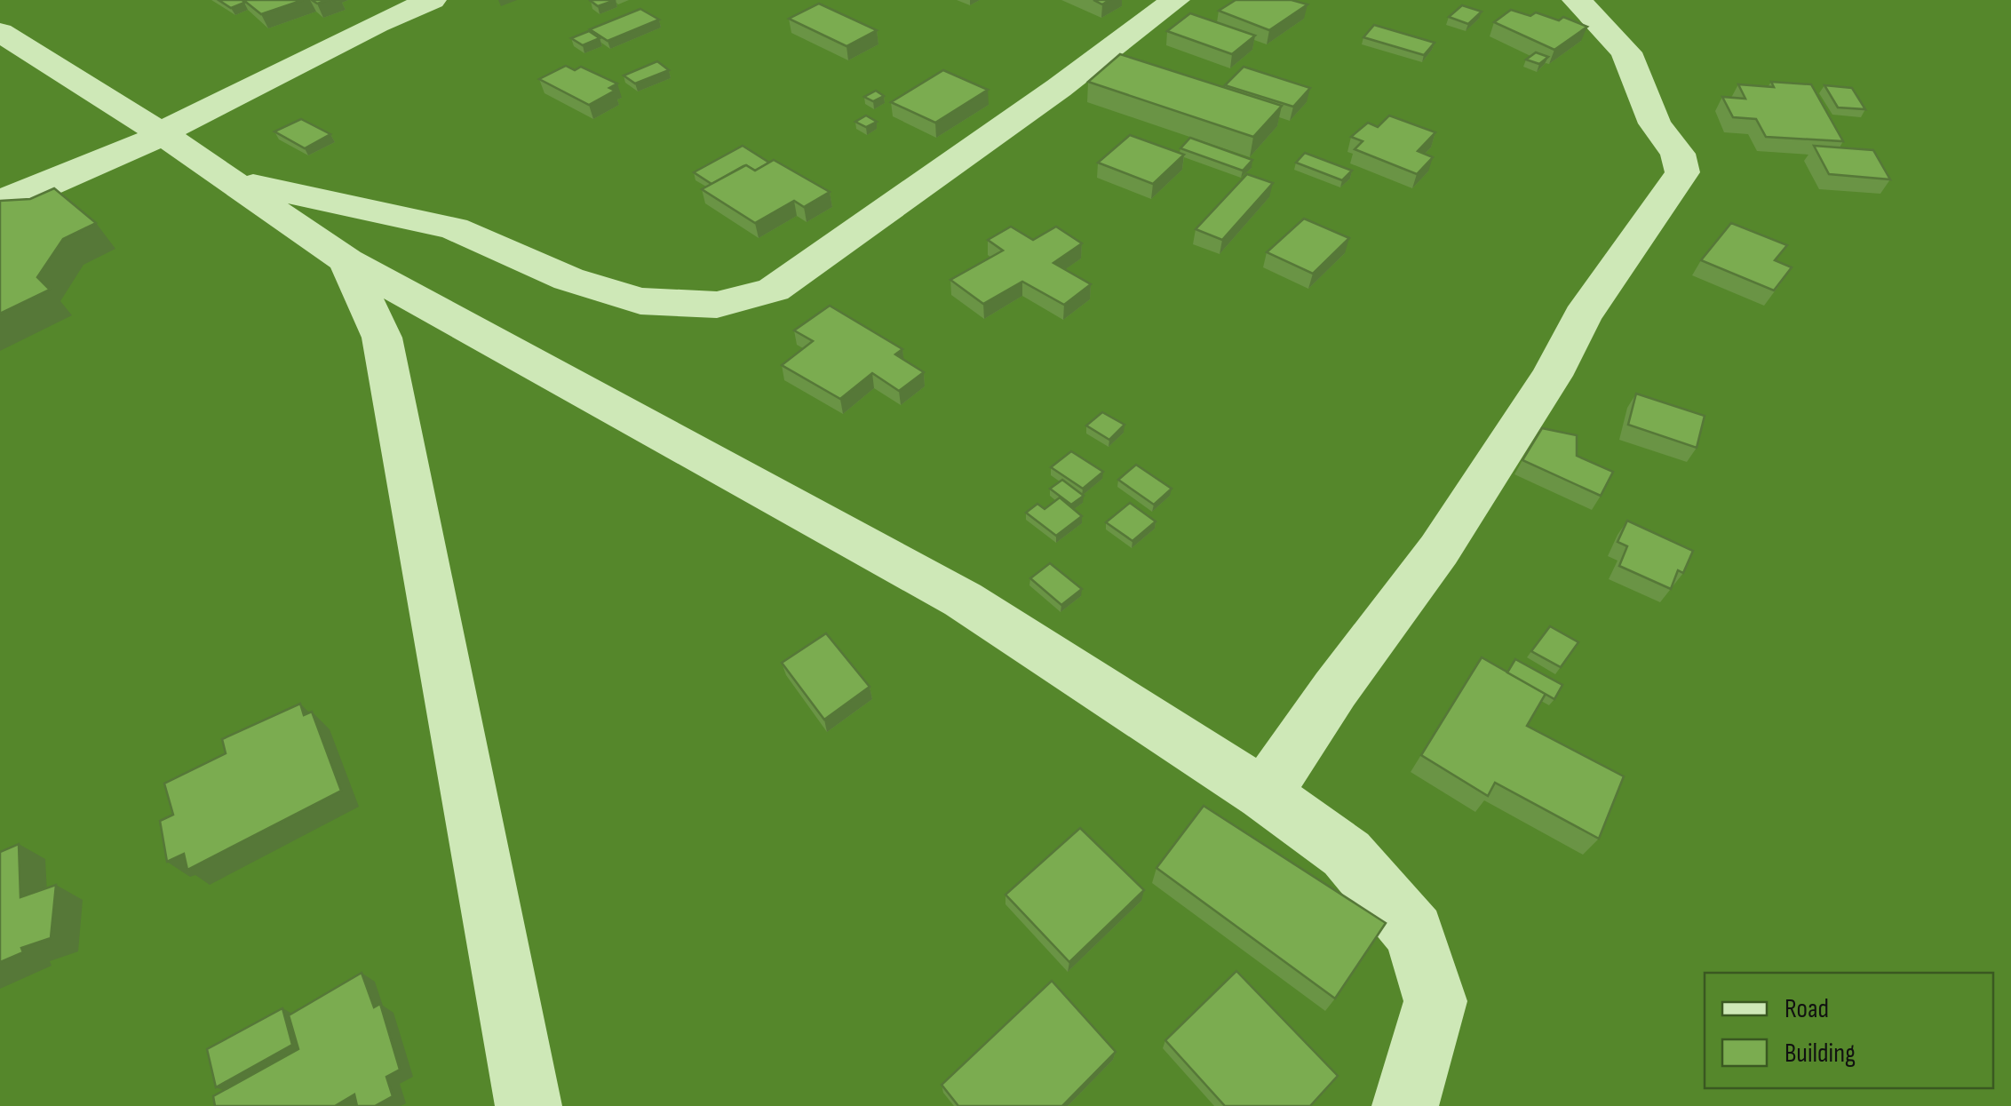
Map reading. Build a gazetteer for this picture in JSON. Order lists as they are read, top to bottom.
{
  "legend": ["Road", "Building"]
}
